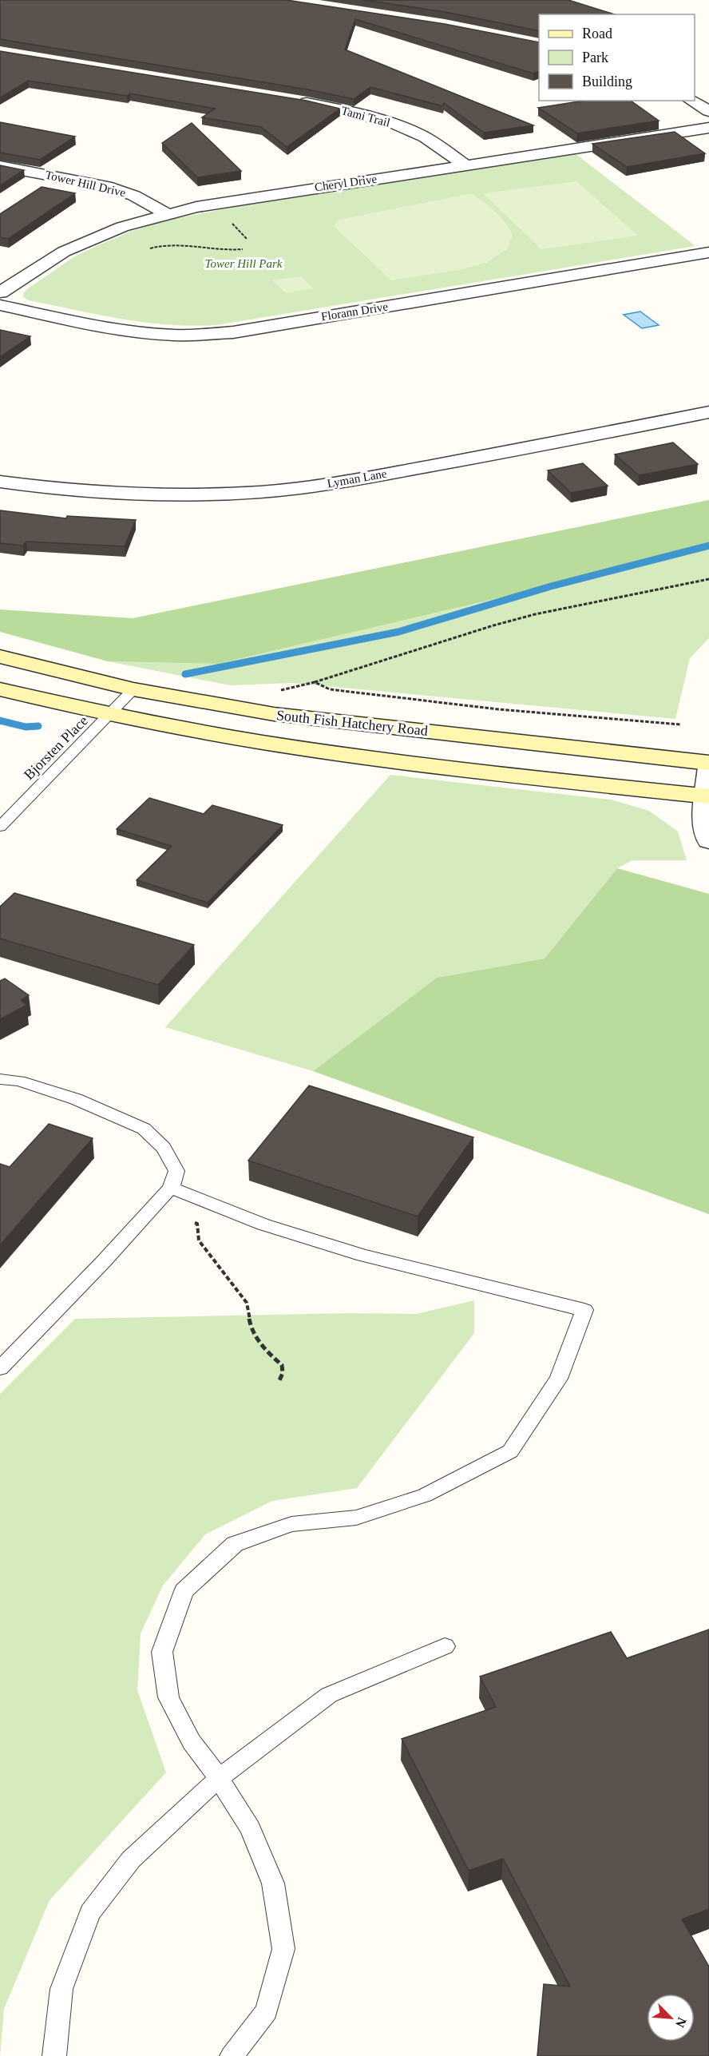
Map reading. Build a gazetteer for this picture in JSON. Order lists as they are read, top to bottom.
{
  "streets": {
    "main road": ["South Fish Hatchery Road"],
    "street": [
      "Tami Trail",
      "Cheryl Drive",
      "Tower Hill Drive",
      "Florann Drive",
      "Lyman Lane"
    ],
    "lane": ["Bjorsten Place"]
  },
  "crossings": [
    ["Tami Trail", "Cheryl Drive"],
    ["Cheryl Drive", "Tower Hill Drive"],
    ["South Fish Hatchery Road", "Bjorsten Place"]
  ],
  "parks": ["Tower Hill Park"],
  "legend": ["Road", "Park", "Building"],
  "north": "bottom right"
}
